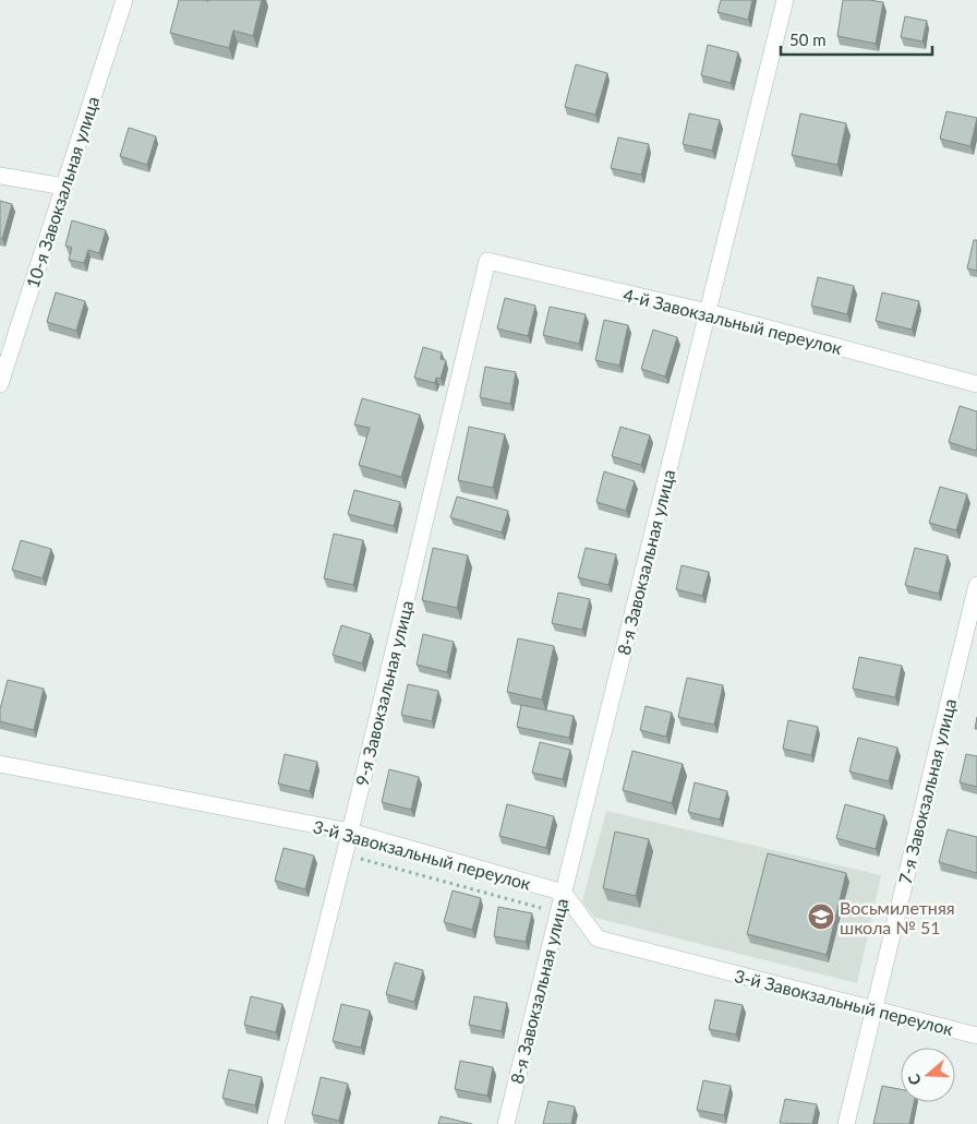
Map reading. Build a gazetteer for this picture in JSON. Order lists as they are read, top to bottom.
{
  "streets": {
    "street": [
      "10-я Завокзальная улица",
      "4-й Завокзальный переулок",
      "8-я Завокзальная улица",
      "9-я Завокзальная улица",
      "7-я Завокзальная улица",
      "3-й Завокзальный переулок"
    ]
  },
  "crossings": [
    ["4-й Завокзальный переулок", "8-я Завокзальная улица"],
    ["4-й Завокзальный переулок", "9-я Завокзальная улица"],
    ["8-я Завокзальная улица", "3-й Завокзальный переулок"],
    ["9-я Завокзальная улица", "3-й Завокзальный переулок"],
    ["7-я Завокзальная улица", "3-й Завокзальный переулок"]
  ],
  "places": {
    "school or university": ["Восьмилетняя школа № 51"]
  },
  "scale_bar": "50 m",
  "north": "left"
}
